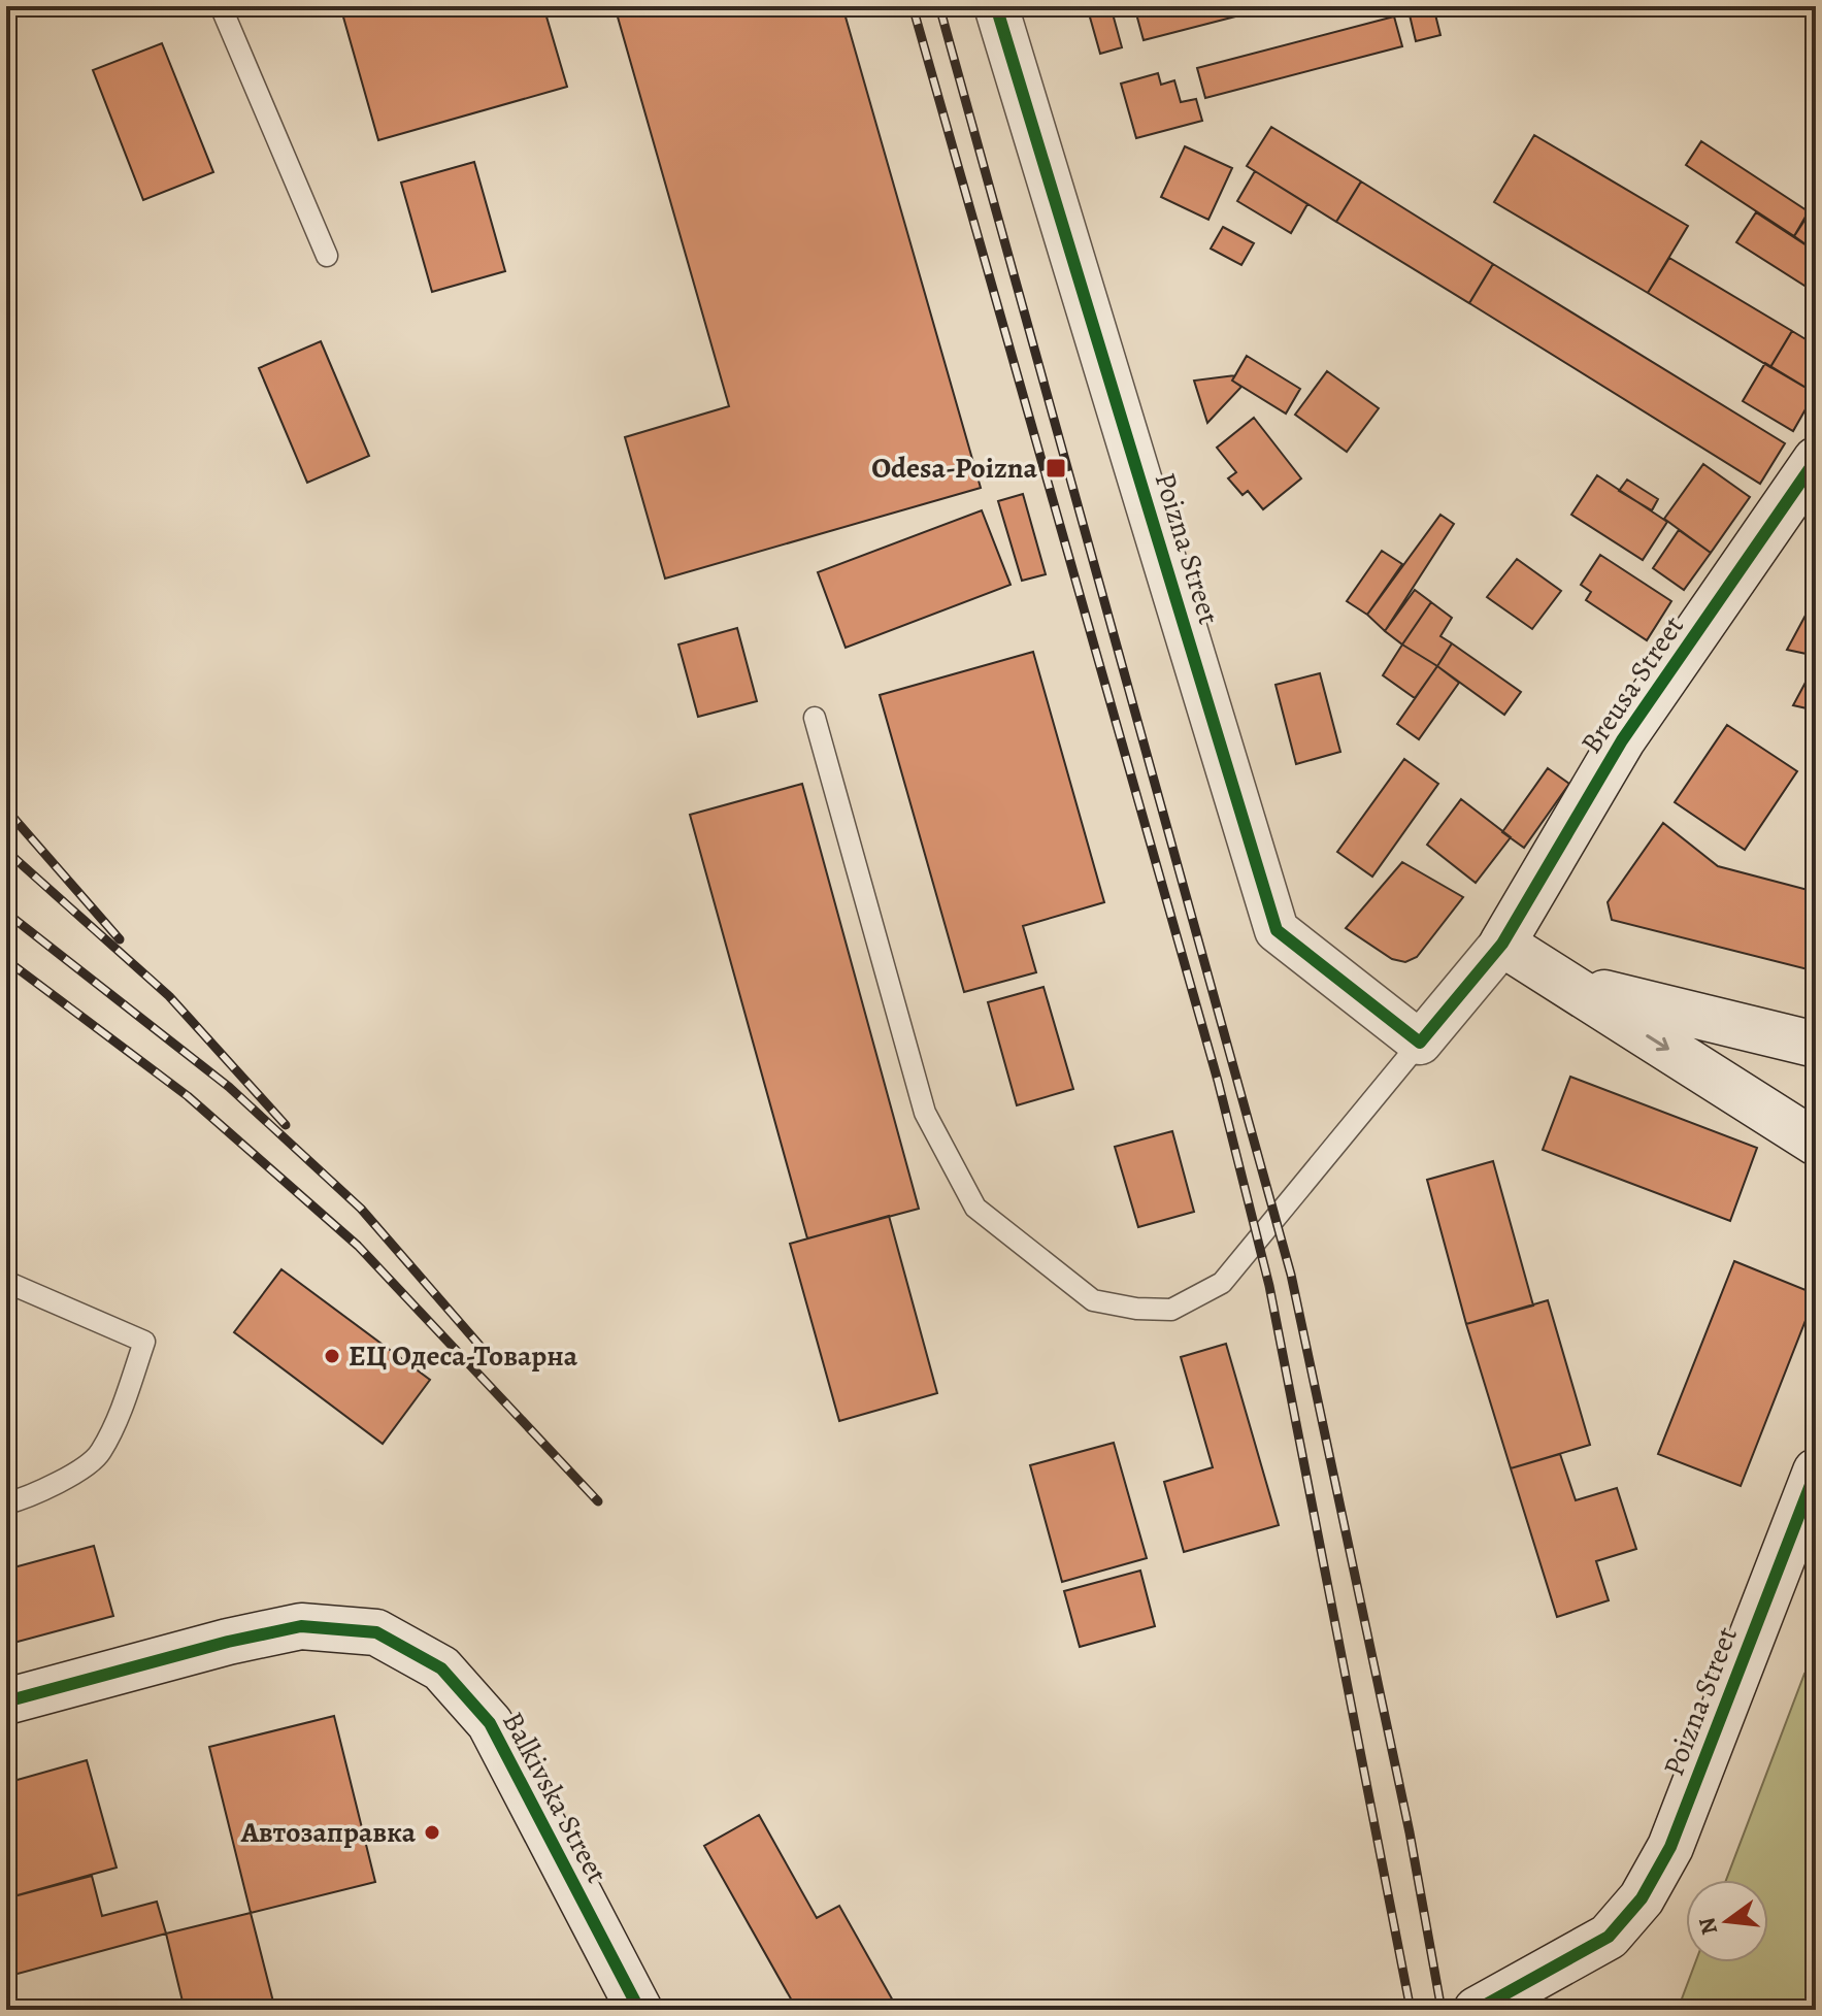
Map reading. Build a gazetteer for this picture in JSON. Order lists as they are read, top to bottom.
{
  "streets": {
    "street": ["Poizna Street", "Breusa Street", "Balkivska Street"]
  },
  "places": {
    "transit": ["Odesa-Poizna"],
    "other": ["ЕЦ Одеса-Товарна", "Автозаправка"]
  },
  "north": "left"
}
